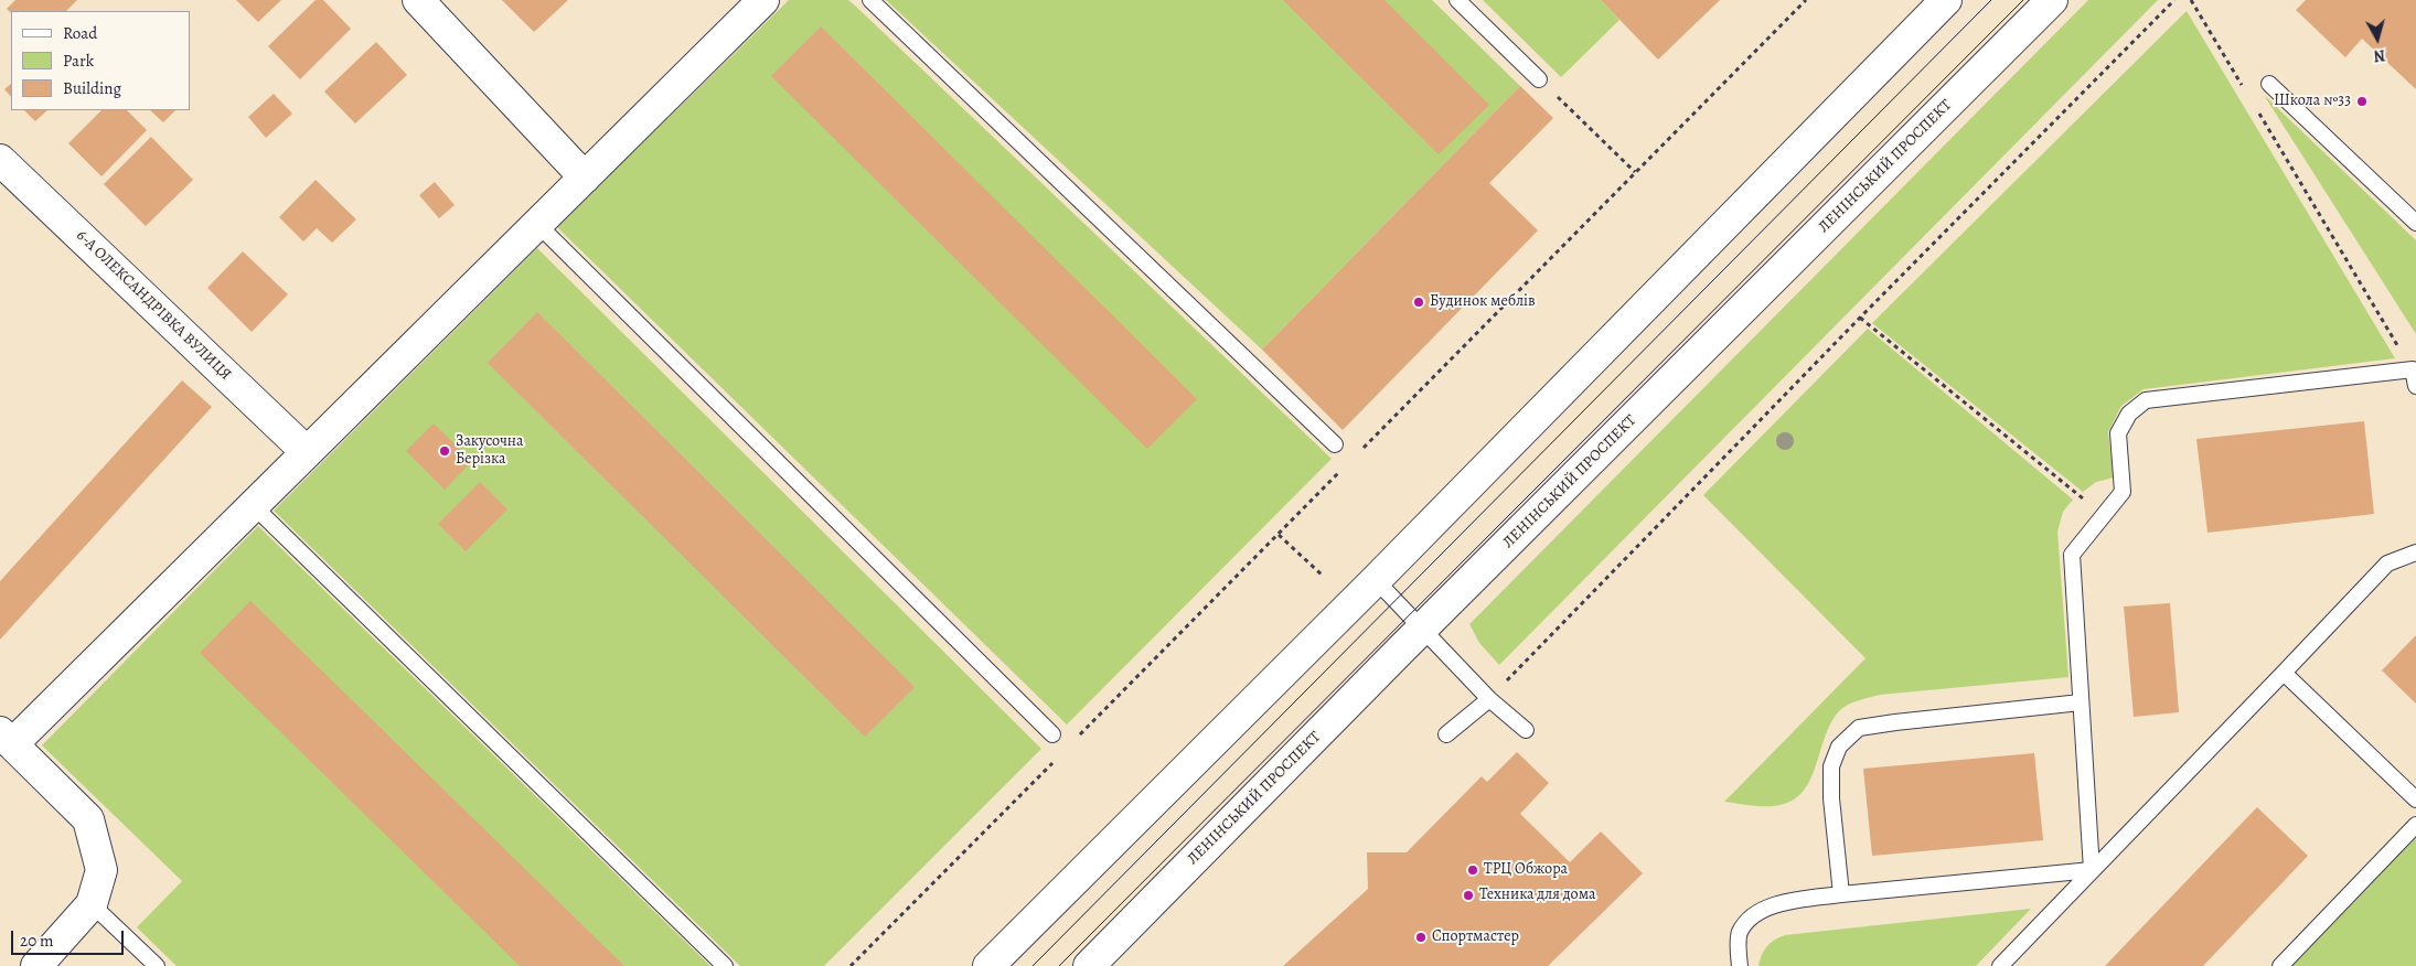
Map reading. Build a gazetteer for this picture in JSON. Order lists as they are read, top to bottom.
{
  "streets": {
    "main road": ["ЛЕНІНСЬКИЙ ПРОСПЕКТ", "6-А ОЛЕКСАНДРІВКА ВУЛИЦЯ"]
  },
  "places": [
    "Школа №33",
    "Будинок меблів",
    "Закусочна Берізка",
    "ТРЦ Обжора",
    "Техника для дома",
    "Спортмастер"
  ],
  "legend": ["Road", "Park", "Building"],
  "scale_bar": "20 m",
  "north": "bottom"
}
